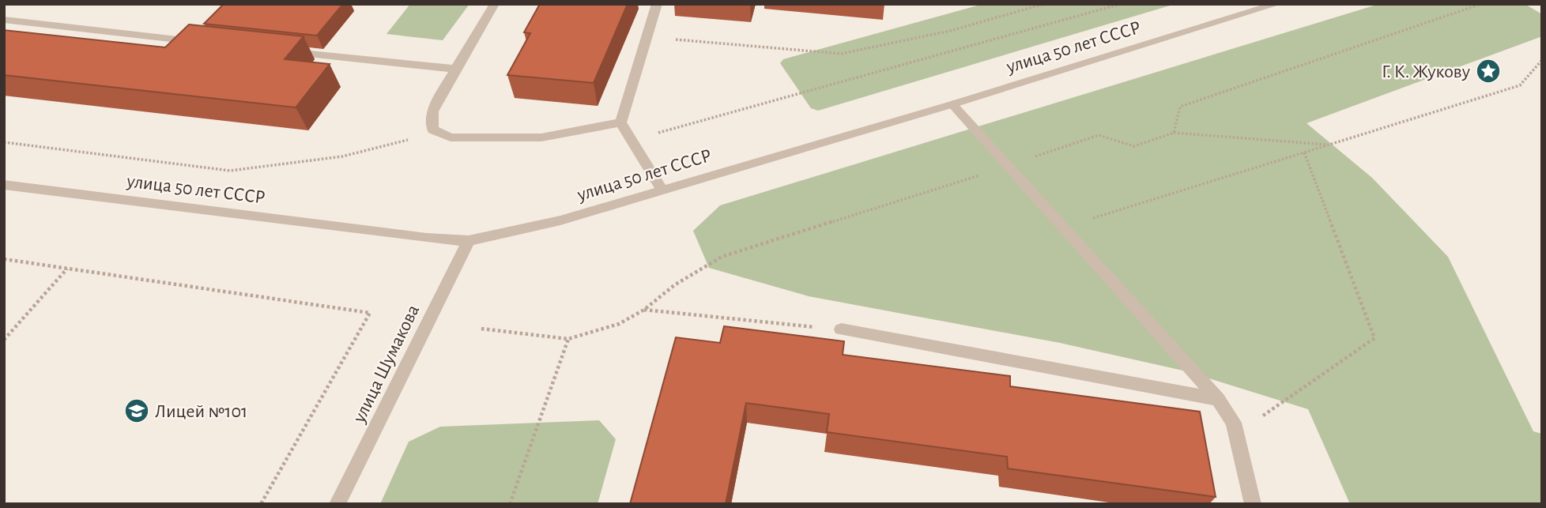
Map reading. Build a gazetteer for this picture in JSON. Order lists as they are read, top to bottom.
{
  "streets": {
    "street": ["улица 50 лет СССР", "улица Шумакова"]
  },
  "crossings": [
    ["улица 50 лет СССР", "улица Шумакова"]
  ],
  "places": {
    "place": ["Г. К. Жукову"],
    "school or university": ["Лицей №101"]
  }
}
